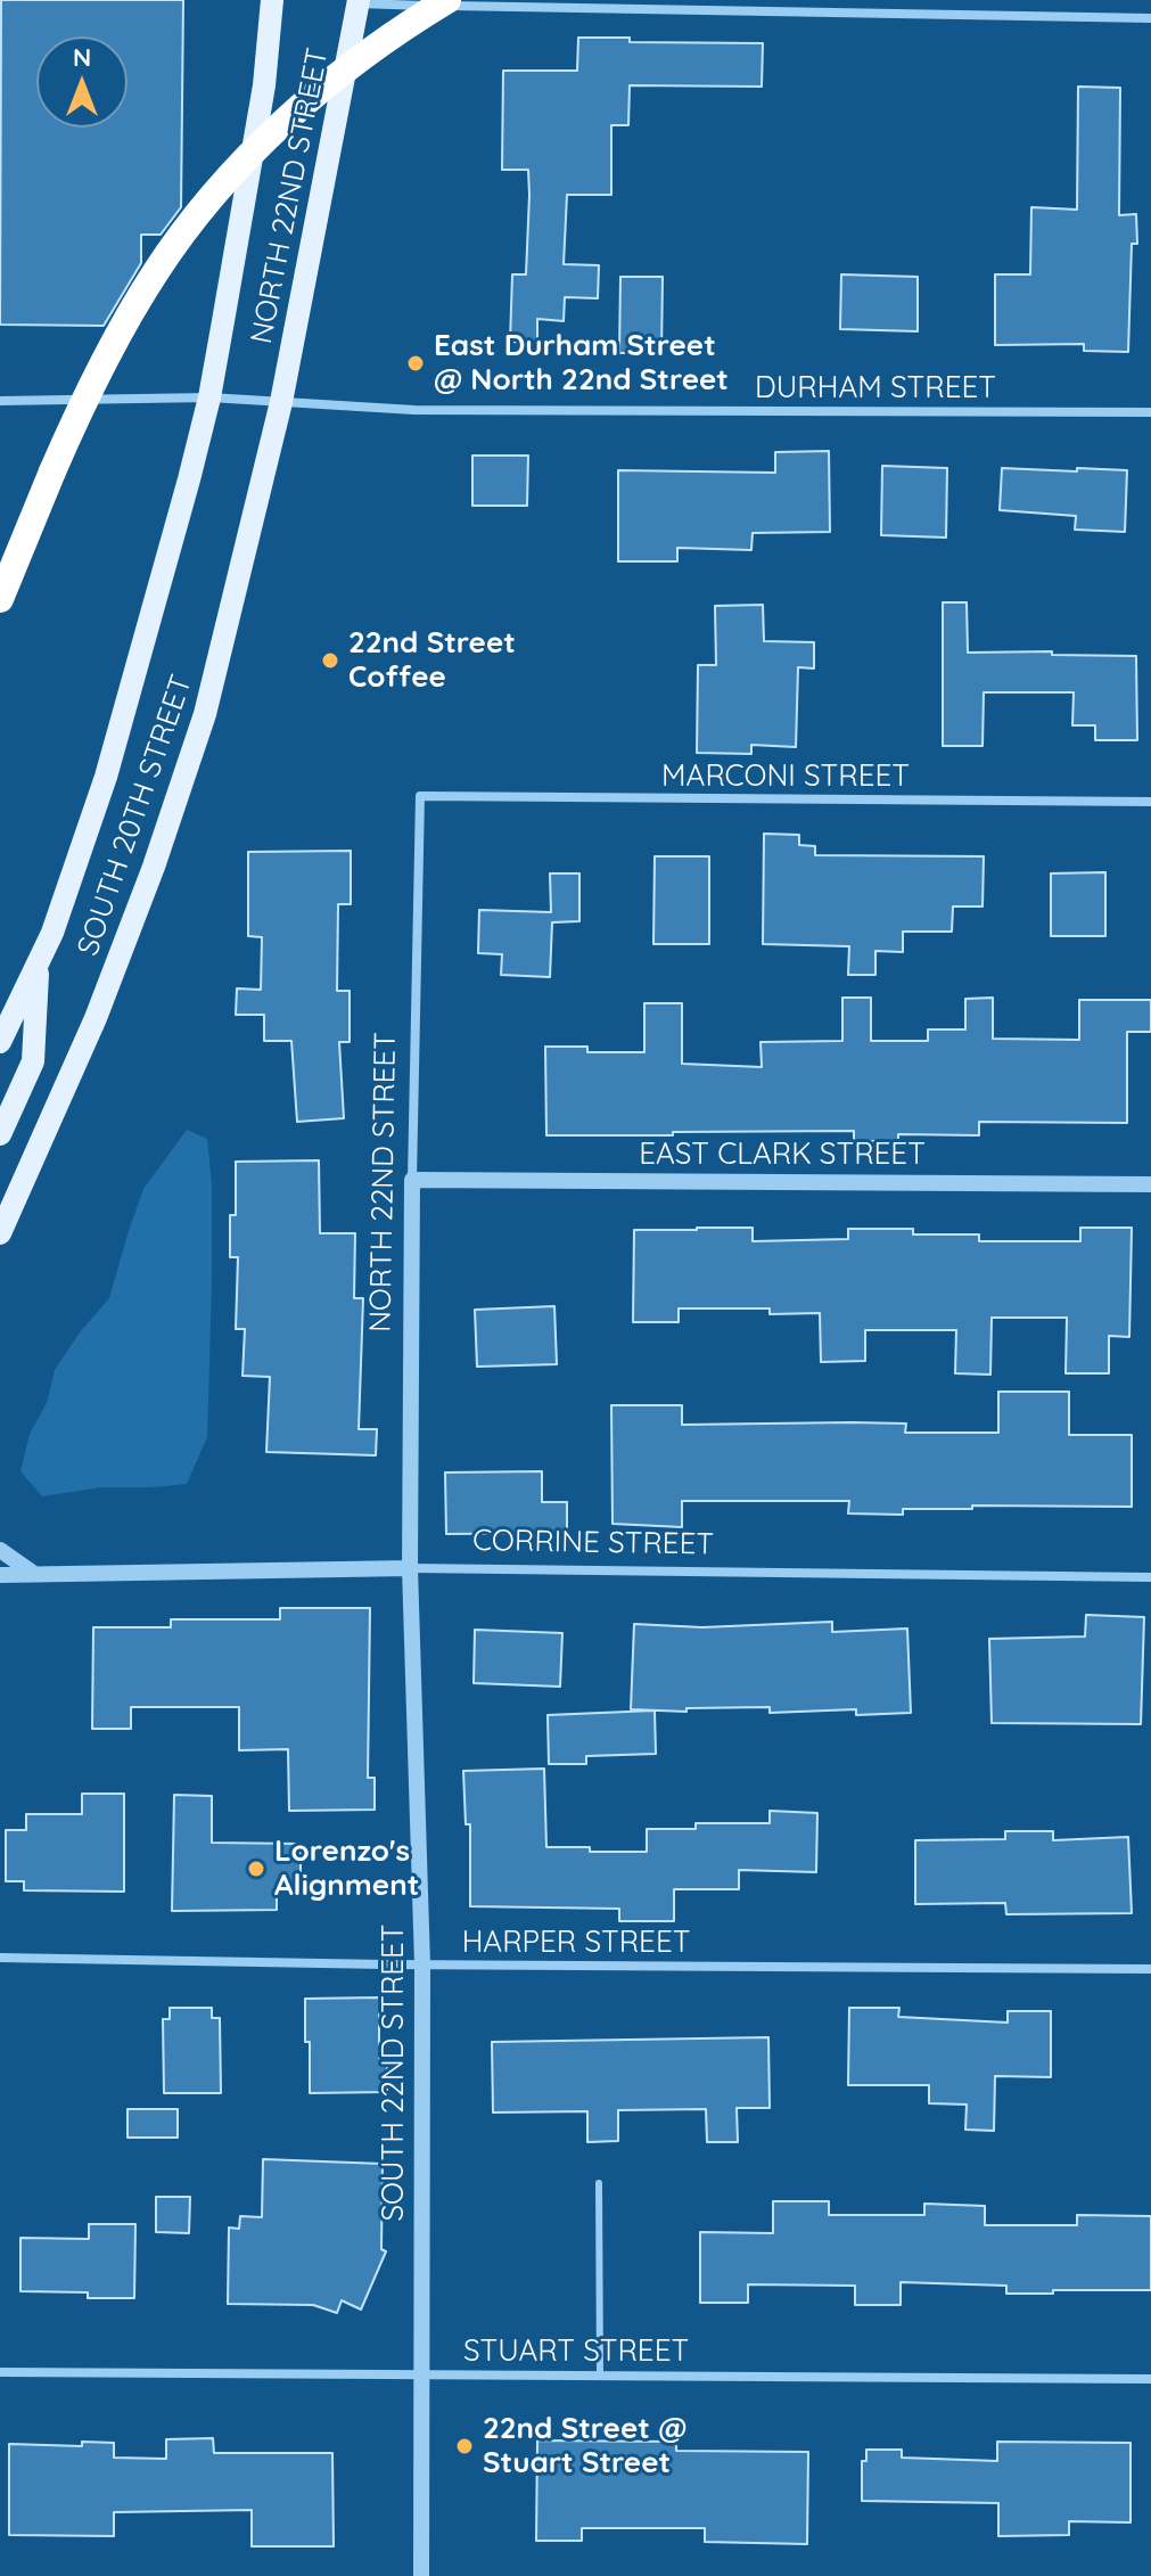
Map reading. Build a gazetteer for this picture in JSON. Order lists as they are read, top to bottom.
{
  "streets": {
    "main road": ["NORTH 22ND STREET", "SOUTH 20TH STREET"],
    "street": [
      "DURHAM STREET",
      "MARCONI STREET",
      "EAST CLARK STREET",
      "CORRINE STREET",
      "HARPER STREET",
      "SOUTH 22ND STREET",
      "STUART STREET"
    ]
  },
  "crossings": [
    ["NORTH 22ND STREET", "DURHAM STREET"],
    ["NORTH 22ND STREET", "MARCONI STREET"],
    ["NORTH 22ND STREET", "SOUTH 20TH STREET"],
    ["NORTH 22ND STREET", "EAST CLARK STREET"],
    ["NORTH 22ND STREET", "CORRINE STREET"],
    ["NORTH 22ND STREET", "SOUTH 22ND STREET"],
    ["DURHAM STREET", "SOUTH 20TH STREET"],
    ["CORRINE STREET", "SOUTH 22ND STREET"],
    ["HARPER STREET", "SOUTH 22ND STREET"],
    ["SOUTH 22ND STREET", "STUART STREET"]
  ],
  "places": [
    "East Durham Street @ North 22nd Street",
    "22nd Street Coffee",
    "Lorenzo's Alignment",
    "22nd Street @ Stuart Street"
  ],
  "north": "top"
}
